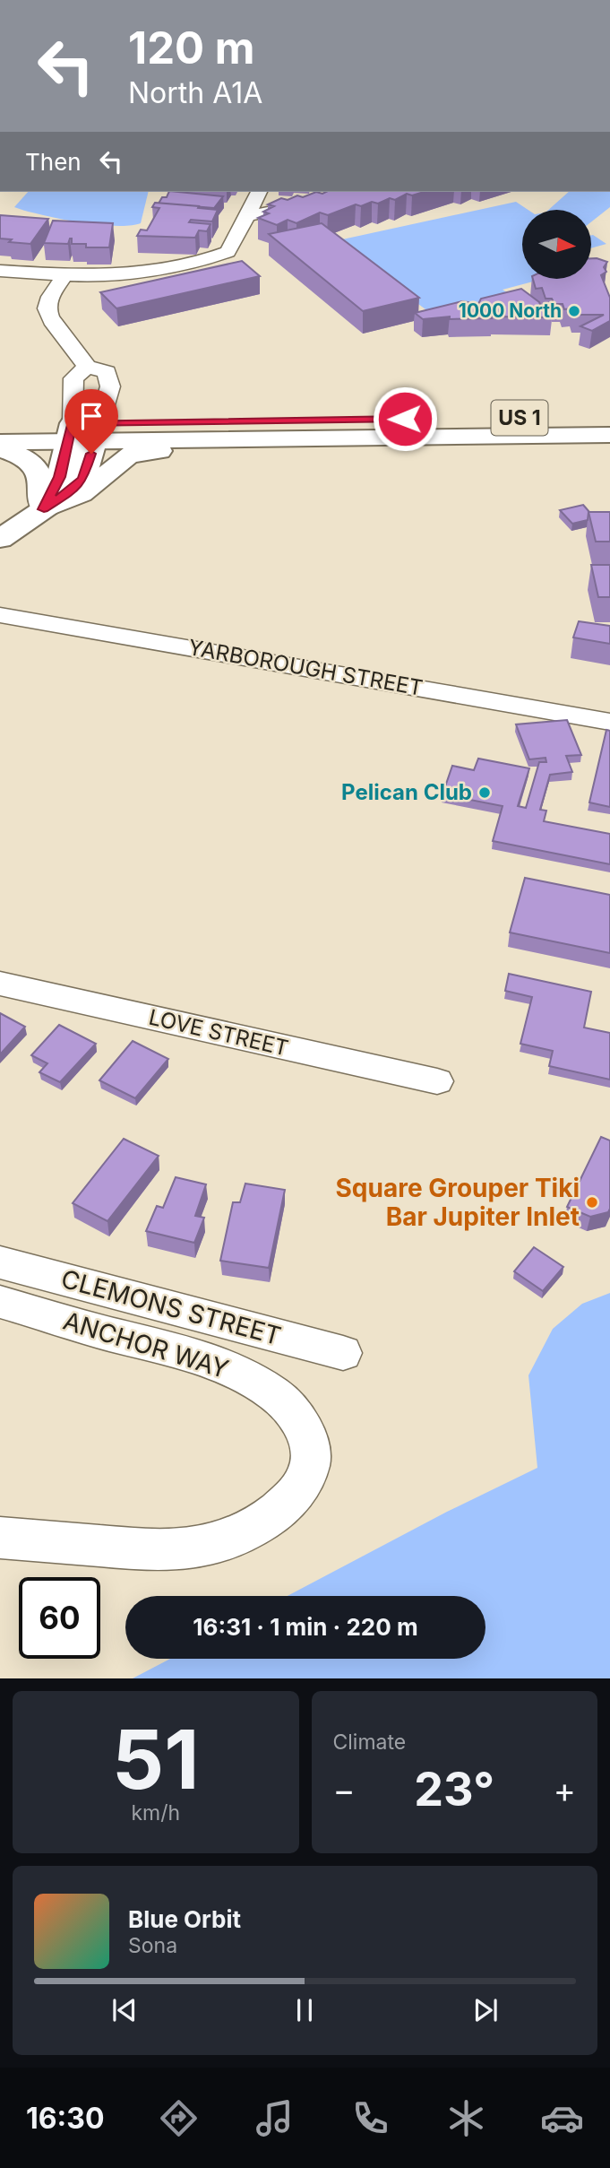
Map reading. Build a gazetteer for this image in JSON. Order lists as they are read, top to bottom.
{
  "streets": {
    "main road": ["US 1"],
    "street": [
      "YARBOROUGH STREET",
      "LOVE STREET",
      "CLEMONS STREET",
      "ANCHOR WAY"
    ]
  },
  "places": ["1000 North", "Pelican Club", "Square Grouper Tiki Bar Jupiter Inlet"],
  "north": "right",
  "page": {
    "turn": ["120 m", "North A1A"],
    "then": "Then",
    "limit": "60",
    "trip": "16:31 · 1 min · 220 m",
    "tile": [
      ["51", "km/h"],
      "Climate"
    ],
    "heat": ["−", "23°", "+"],
    "song": ["Blue Orbit", "Sona"],
    "tabs": "16:30"
  }
}
